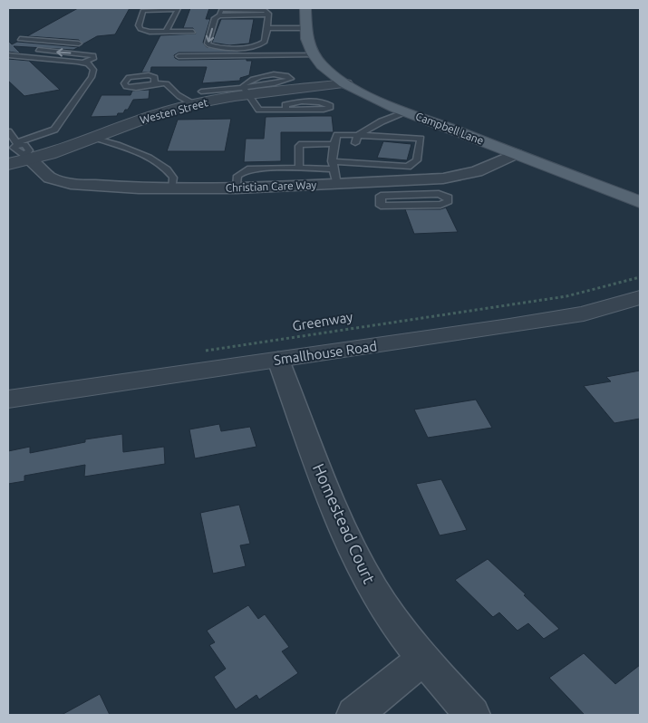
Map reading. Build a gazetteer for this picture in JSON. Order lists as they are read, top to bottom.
{
  "streets": {
    "main road": ["Campbell Lane"],
    "street": [
      "Westen Street",
      "Christian Care Way",
      "Smallhouse Road",
      "Homestead Court"
    ],
    "path": ["Greenway"]
  },
  "crossings": [
    ["Westen Street", "Campbell Lane"],
    ["Westen Street", "Christian Care Way"],
    ["Campbell Lane", "Christian Care Way"],
    ["Smallhouse Road", "Homestead Court"]
  ]
}
